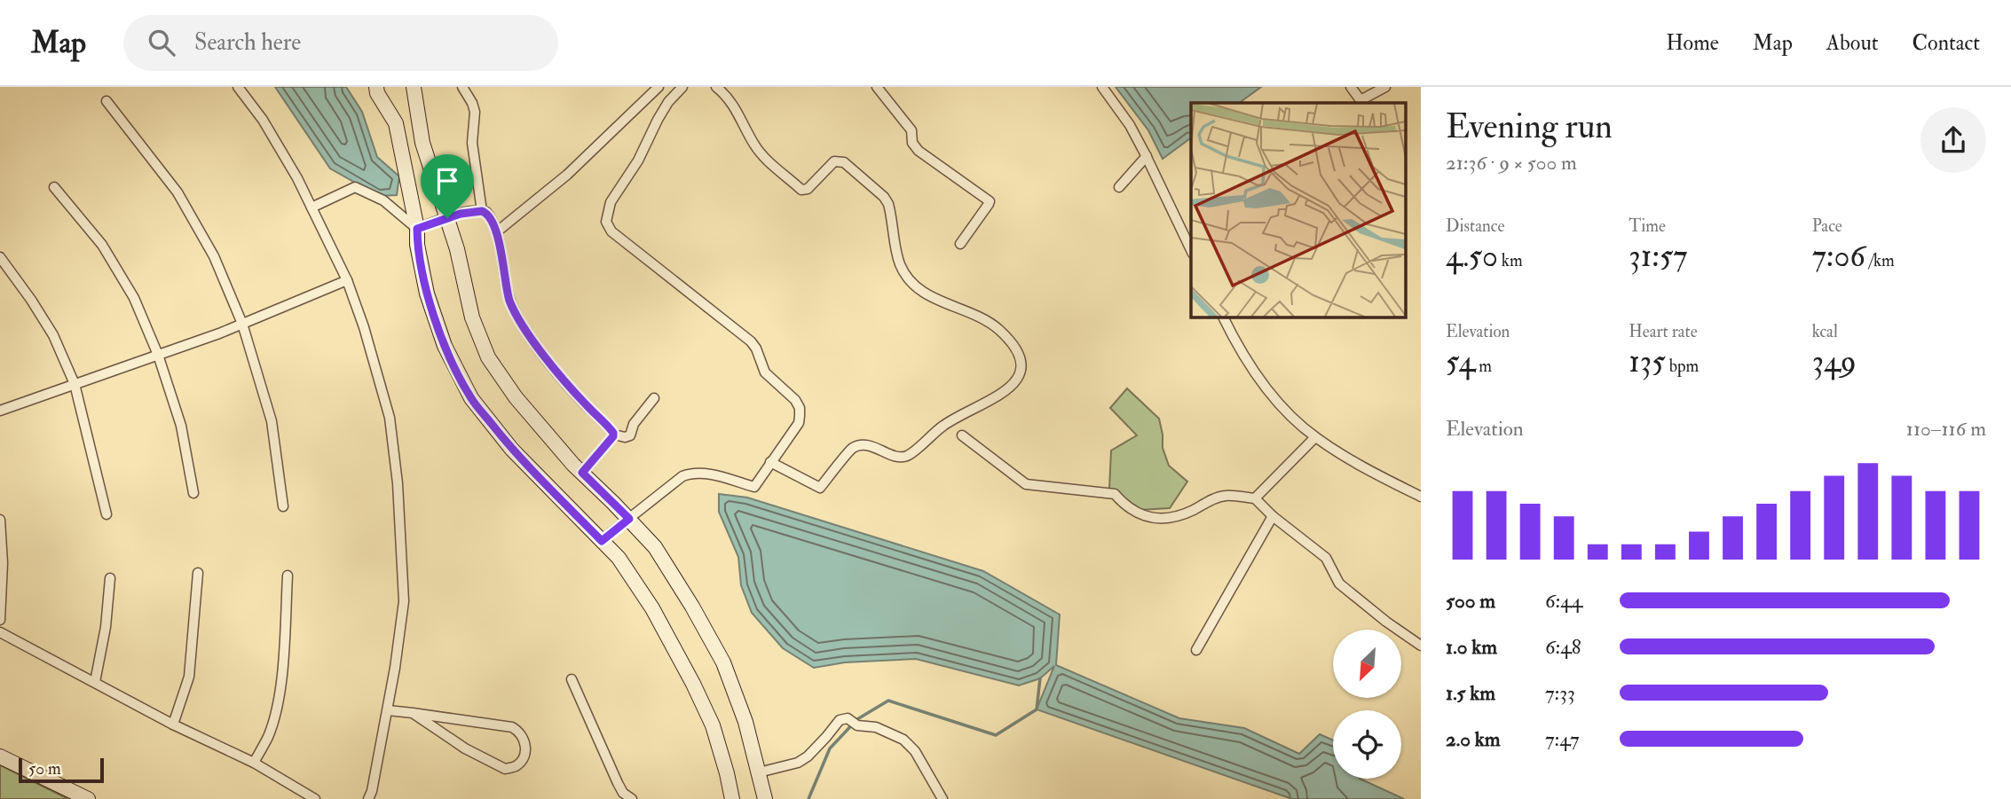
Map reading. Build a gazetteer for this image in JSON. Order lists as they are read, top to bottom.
{
  "scale_bar": "50 m",
  "north": "bottom left",
  "page": {
    "header": "Map",
    "search": "Search here",
    "nav": [
      "Home",
      "Map",
      "About",
      "Contact"
    ],
    "heading": ["Evening run", "21:36 · 9 × 500 m"],
    "stats": [
      ["Distance", "4.50 km"],
      ["Time", "31:57"],
      ["Pace", "7:06 /km"],
      ["Elevation", "54 m"],
      ["Heart rate", "135 bpm"],
      ["kcal", "349"]
    ],
    "chart": ["Elevation", "110–116 m"],
    "list": [
      {
        "name": "500 m",
        "note": "6:44"
      },
      {
        "name": "1.0 km",
        "note": "6:48"
      },
      {
        "name": "1.5 km",
        "note": "7:33"
      },
      {
        "name": "2.0 km",
        "note": "7:47"
      }
    ],
    "scale": "50 m"
  }
}
